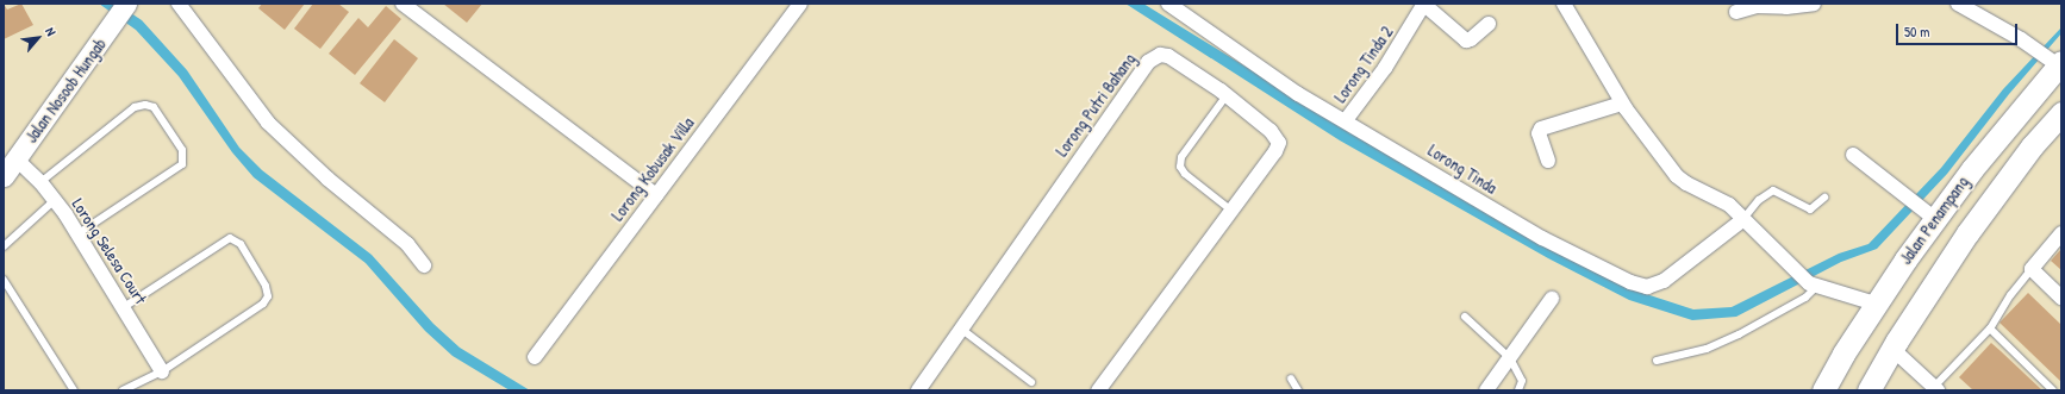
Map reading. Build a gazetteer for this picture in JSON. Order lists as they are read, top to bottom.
{
  "streets": {
    "main road": ["Jalan Nosoob Hungab", "Jalan Penampang"],
    "street": [
      "Lorong Tinda 2",
      "Lorong Putri Bahang",
      "Lorong Kobusak Villa",
      "Lorong Tinda",
      "Lorong Selesa Court"
    ]
  },
  "crossings": [
    ["Lorong Tinda 2", "Lorong Tinda"],
    ["Jalan Nosoob Hungab", "Lorong Selesa Court"]
  ],
  "scale_bar": "50 m",
  "north": "top right"
}
